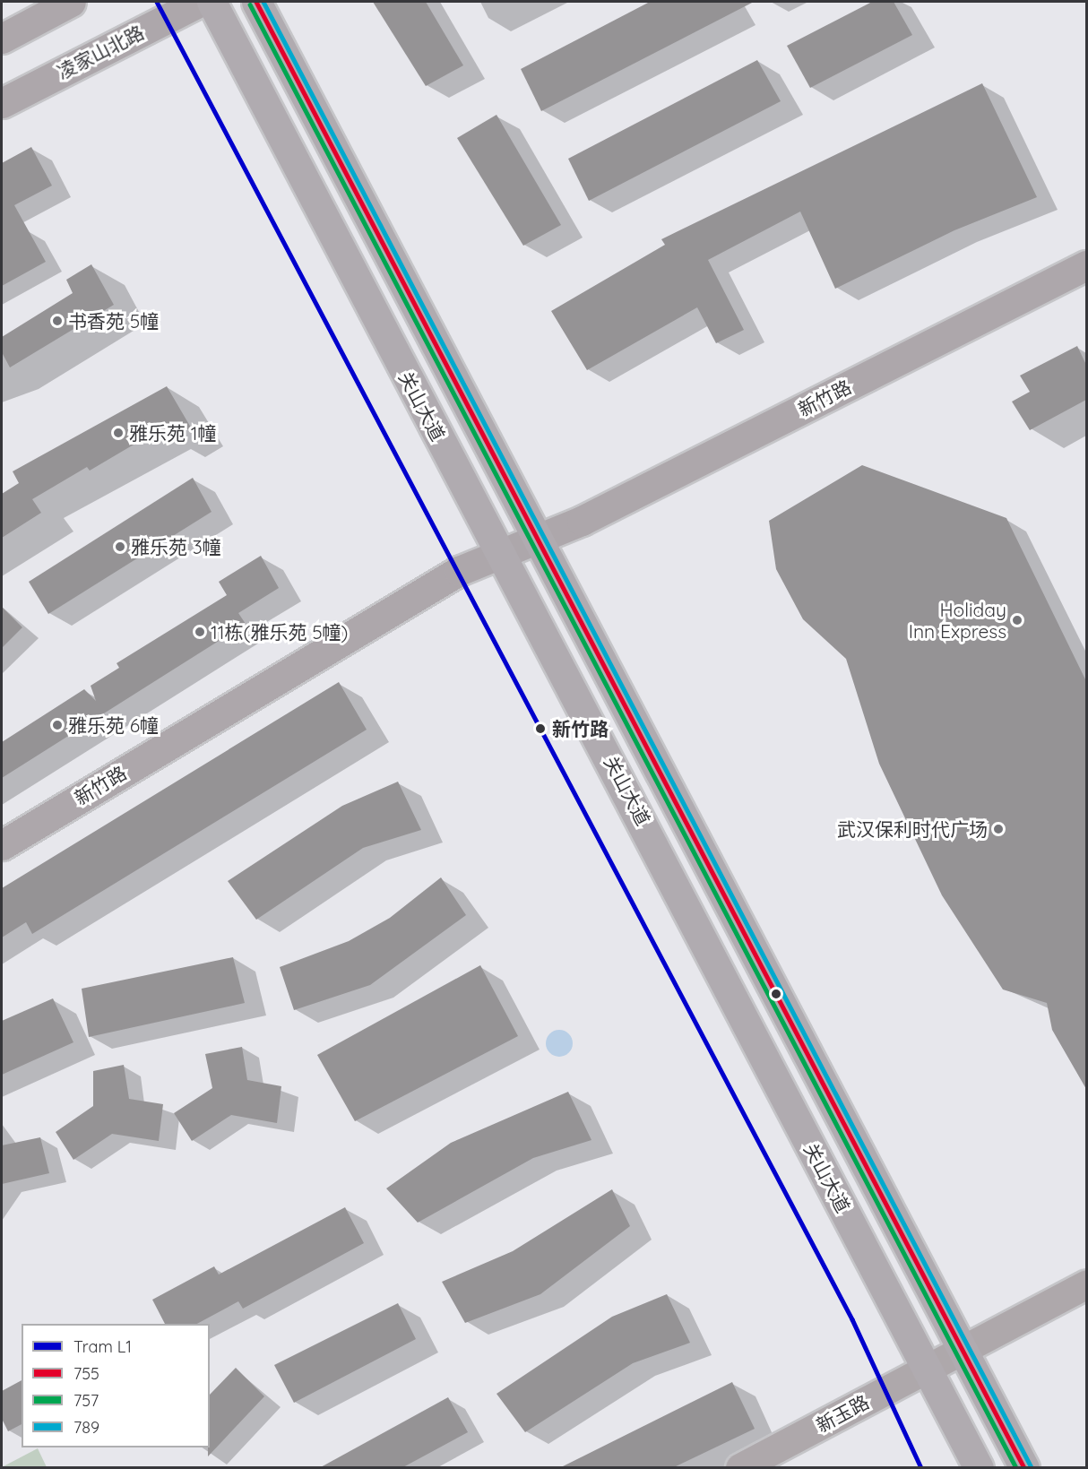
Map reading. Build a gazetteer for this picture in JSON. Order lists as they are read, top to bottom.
{
  "streets": {
    "main road": ["凌家山北路", "新竹路", "关山大道"],
    "street": ["新玉路"]
  },
  "crossings": [
    ["新竹路", "关山大道"],
    ["关山大道", "新玉路"]
  ],
  "places": [
    "书香苑 5幢",
    "雅乐苑 1幢",
    "雅乐苑 3幢",
    "Holiday Inn Express",
    "11栋(雅乐苑 5幢)",
    "雅乐苑 6幢",
    "新竹路",
    "武汉保利时代广场"
  ],
  "lines": [
    "tram line L1",
    "transit line 755",
    "transit line 789",
    "transit line 757"
  ],
  "legend": [
    "Tram L1",
    "755",
    "757",
    "789"
  ]
}
